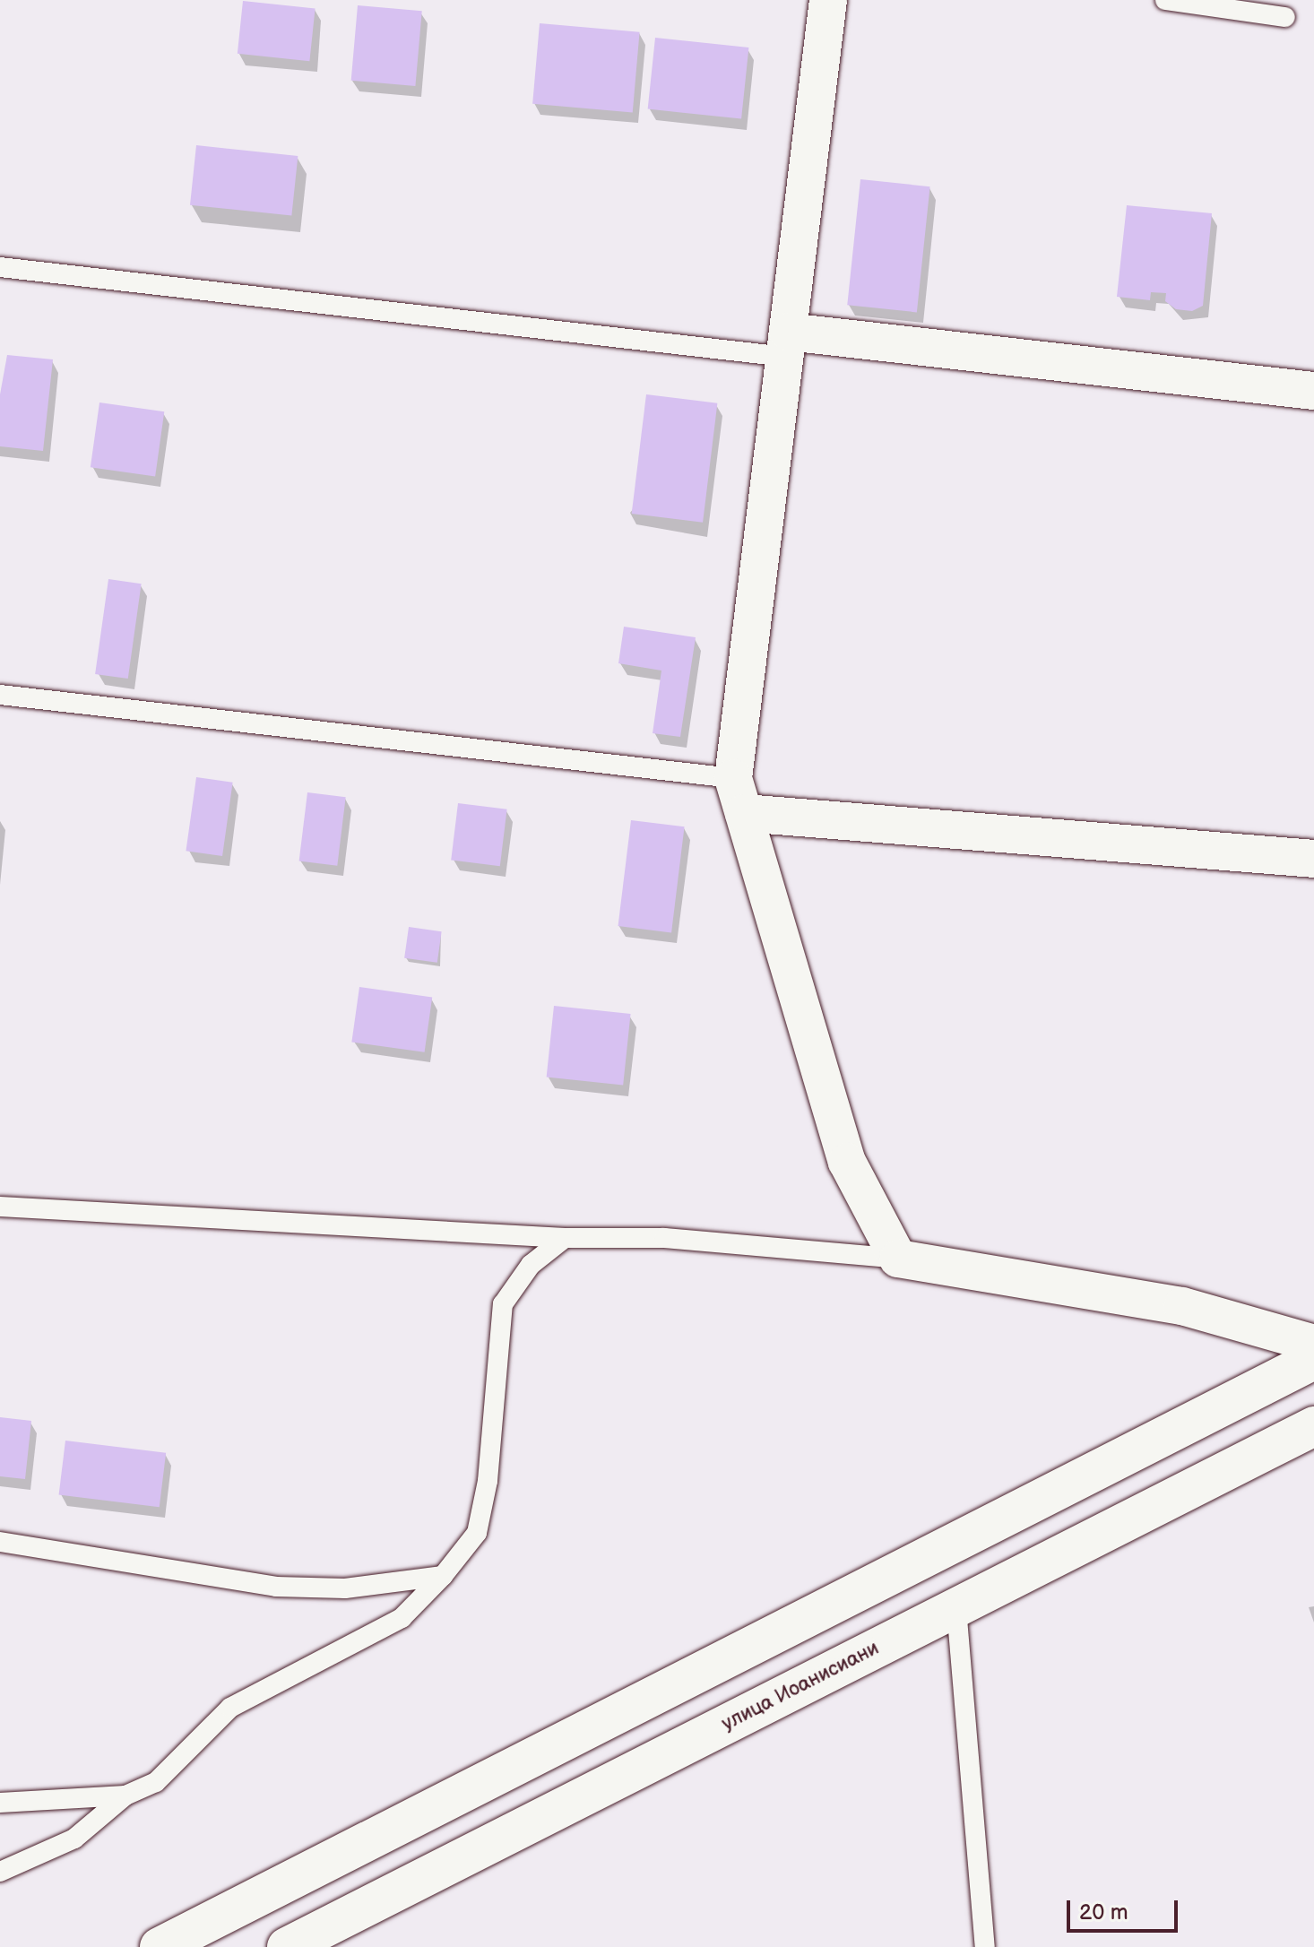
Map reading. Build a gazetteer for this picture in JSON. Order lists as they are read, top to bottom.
{
  "streets": {
    "main road": ["улица Иоанисиани"]
  },
  "scale_bar": "20 m"
}
